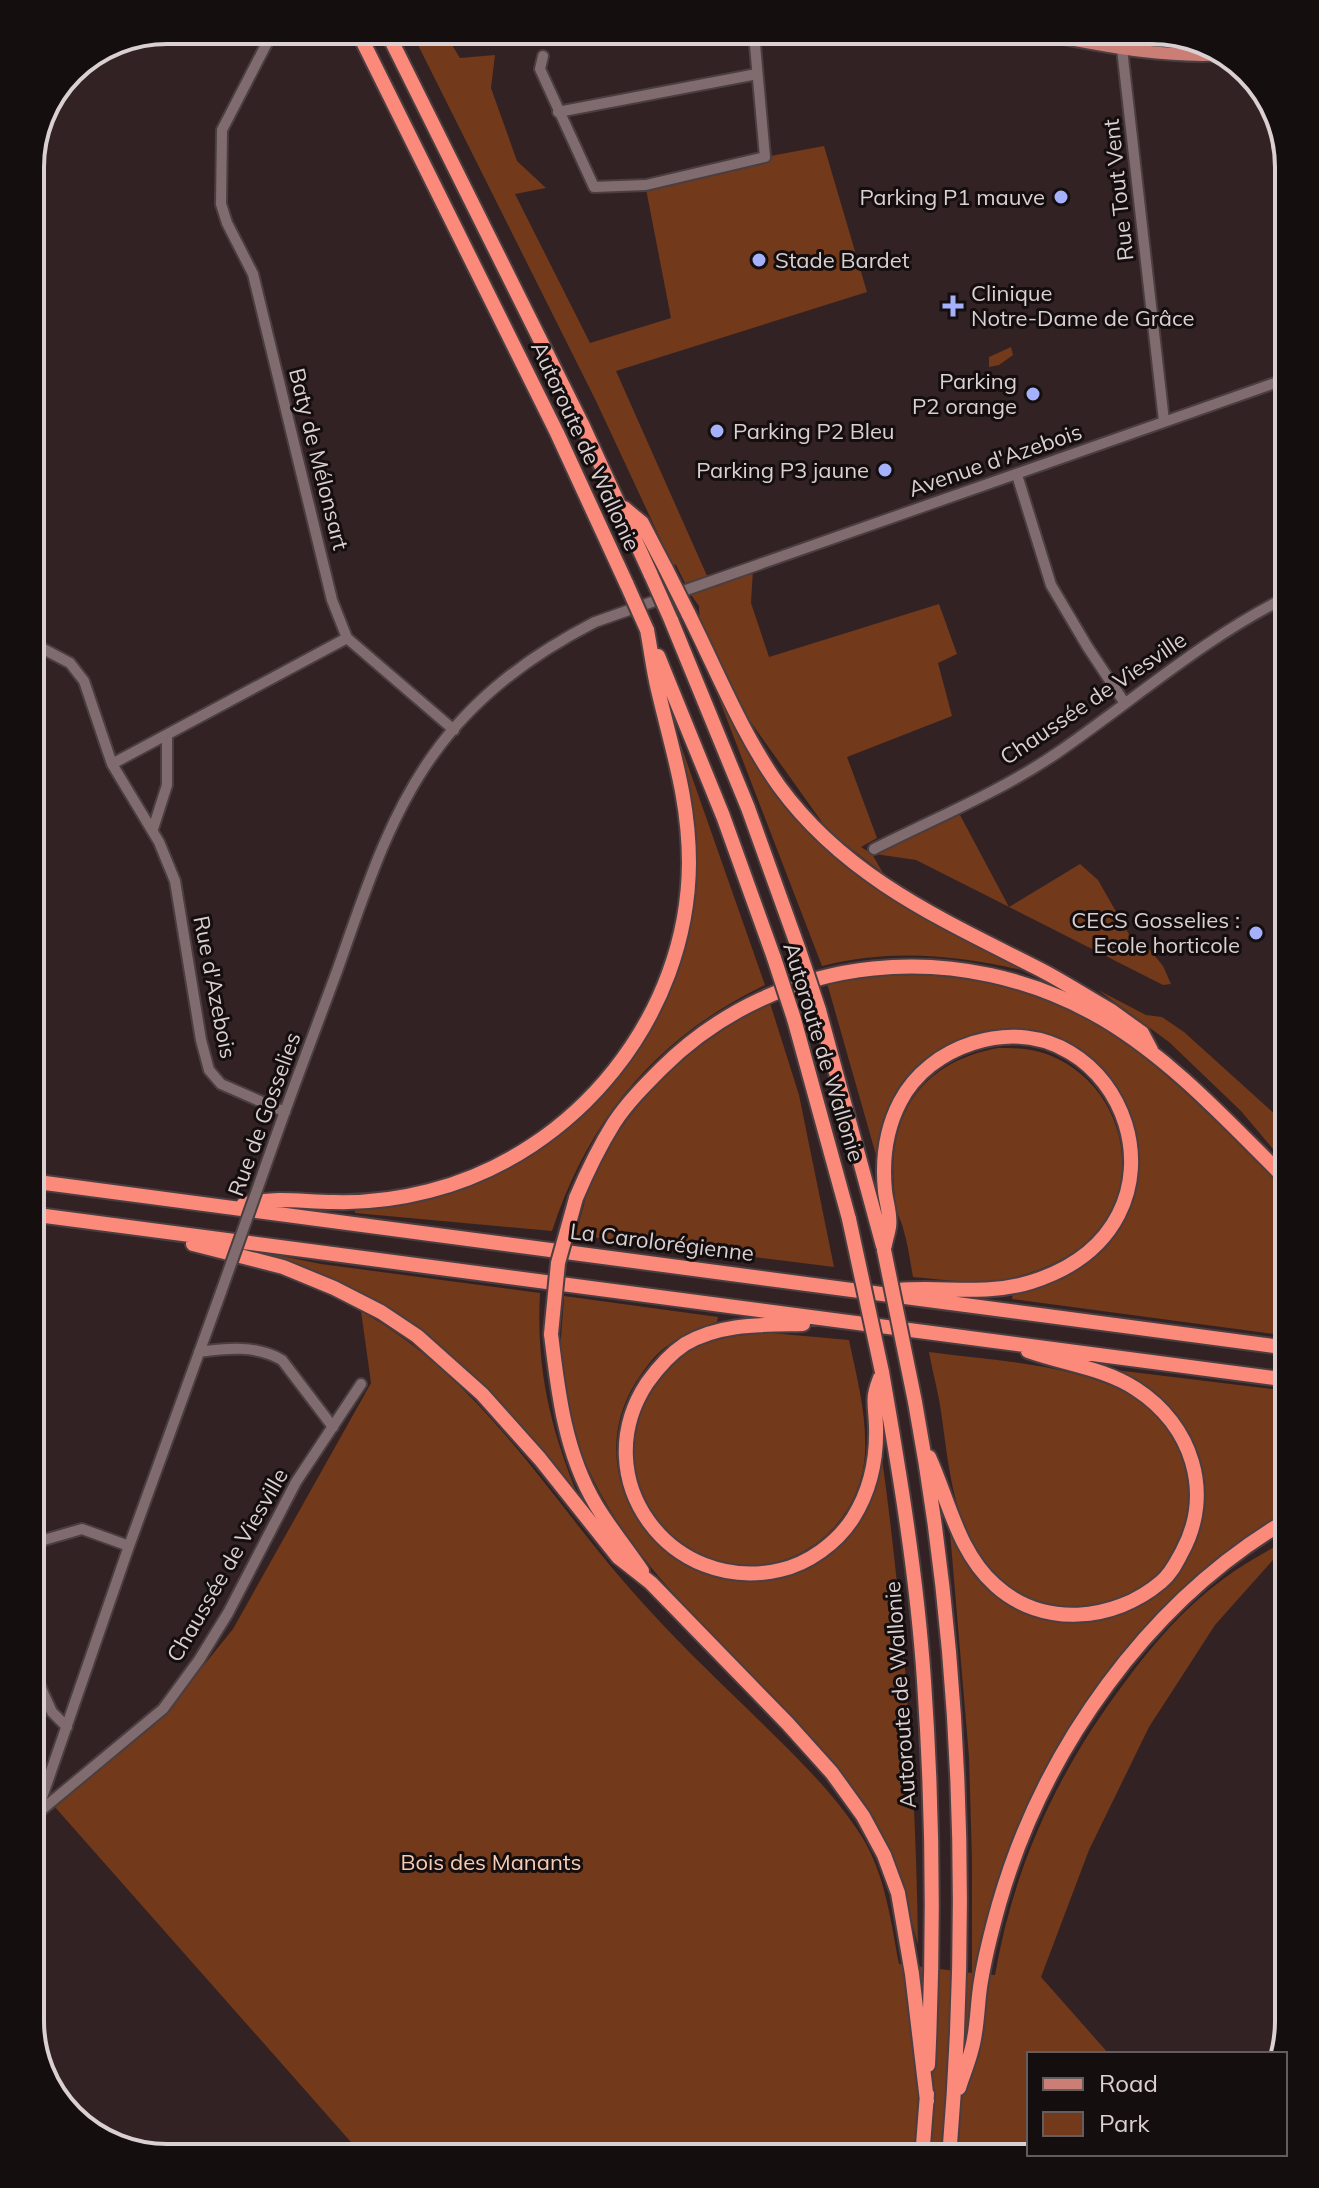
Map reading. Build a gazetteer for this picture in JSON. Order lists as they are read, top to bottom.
{
  "streets": {
    "highway": ["Autoroute de Wallonie", "La Carolorégienne"],
    "street": [
      "Rue Tout Vent",
      "Baty de Mélonsart",
      "Avenue d'Azebois",
      "Chaussée de Viesville",
      "Rue d'Azebois",
      "Rue de Gosselies"
    ]
  },
  "crossings": [
    ["Rue Tout Vent", "Avenue d'Azebois"],
    ["Baty de Mélonsart", "Rue de Gosselies"],
    ["Avenue d'Azebois", "Rue de Gosselies"],
    ["Rue d'Azebois", "Rue de Gosselies"]
  ],
  "parks": ["Bois des Manants"],
  "places": {
    "other": [
      "Parking P1 mauve",
      "Stade Bardet",
      "Parking P2 orange",
      "Parking P2 Bleu",
      "Parking P3 jaune",
      "CECS Gosselies : Ecole horticole"
    ],
    "health": ["Clinique Notre-Dame de Grâce"]
  },
  "legend": ["Road", "Park"]
}
